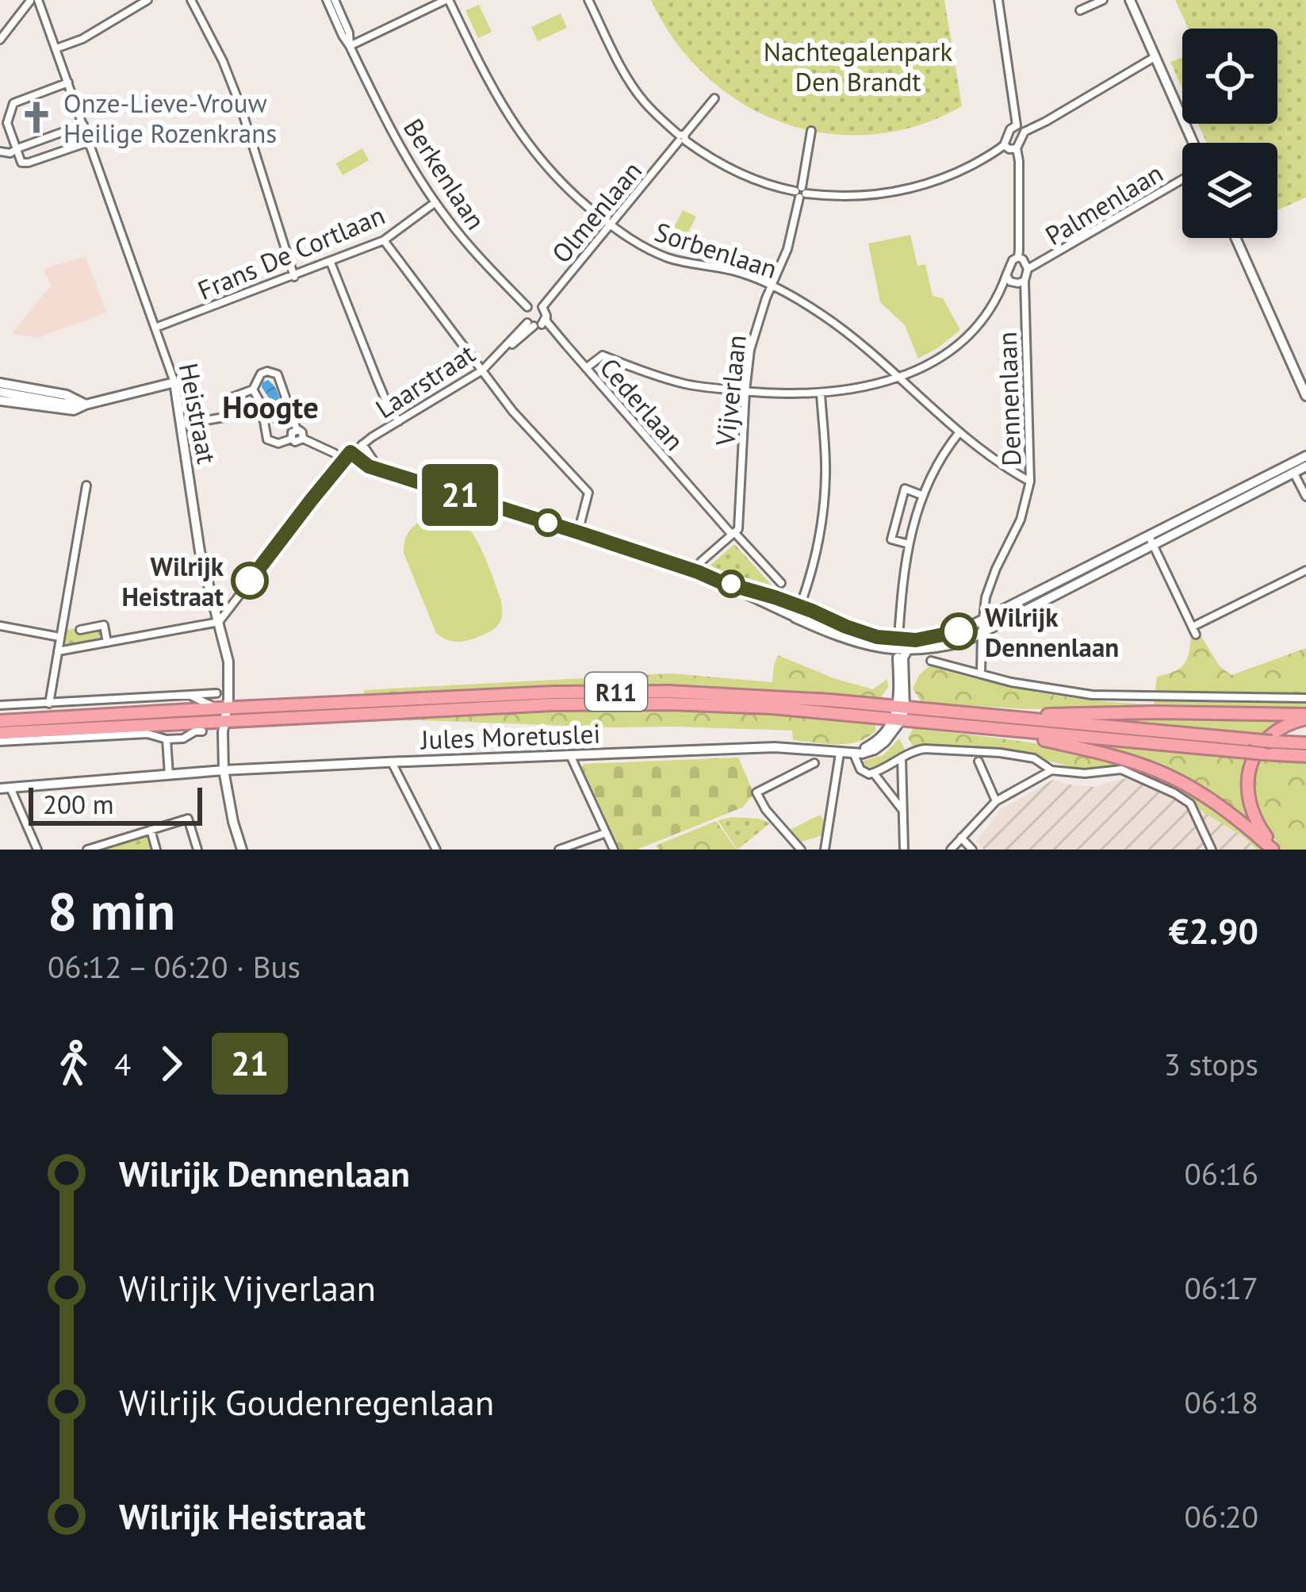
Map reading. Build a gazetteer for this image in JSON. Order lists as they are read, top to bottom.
{
  "streets": {
    "highway": ["R11"],
    "street": [
      "Berkenlaan",
      "Palmenlaan",
      "Olmenlaan",
      "Sorbenlaan",
      "Frans De Cortlaan",
      "Laarstraat",
      "Vijverlaan",
      "Dennenlaan",
      "Cederlaan",
      "Heistraat",
      "Jules Moretuslei"
    ]
  },
  "crossings": [
    ["Berkenlaan", "Frans De Cortlaan"],
    ["Palmenlaan", "Dennenlaan"],
    ["Olmenlaan", "Sorbenlaan"],
    ["Sorbenlaan", "Vijverlaan"],
    ["Sorbenlaan", "Dennenlaan"],
    ["Frans De Cortlaan", "Heistraat"],
    ["Laarstraat", "Cederlaan"],
    ["Laarstraat", "Heistraat"],
    ["Vijverlaan", "Cederlaan"],
    ["Heistraat", "R11"],
    ["Heistraat", "Jules Moretuslei"],
    ["R11", "Jules Moretuslei"]
  ],
  "districts": ["Hoogte"],
  "parks": ["Nachtegalenpark Den Brandt"],
  "places": {
    "church": ["Onze-Lieve-Vrouw Heilige Rozenkrans"],
    "other": ["Wilrijk Heistraat", "Wilrijk Dennenlaan"]
  },
  "lines": ["bus line 21"],
  "scale_bar": "200 m",
  "page": {
    "on_map": "21",
    "scale": "200 m",
    "heading": ["8 min", "06:12 – 06:20 · Bus", "€2.90"],
    "legs": ["4", "21", "3 stops"],
    "list": [
      {
        "name": "Wilrijk Dennenlaan",
        "value": "06:16"
      },
      {
        "name": "Wilrijk Vijverlaan",
        "value": "06:17"
      },
      {
        "name": "Wilrijk Goudenregenlaan",
        "value": "06:18"
      },
      {
        "name": "Wilrijk Heistraat",
        "value": "06:20"
      }
    ]
  }
}
